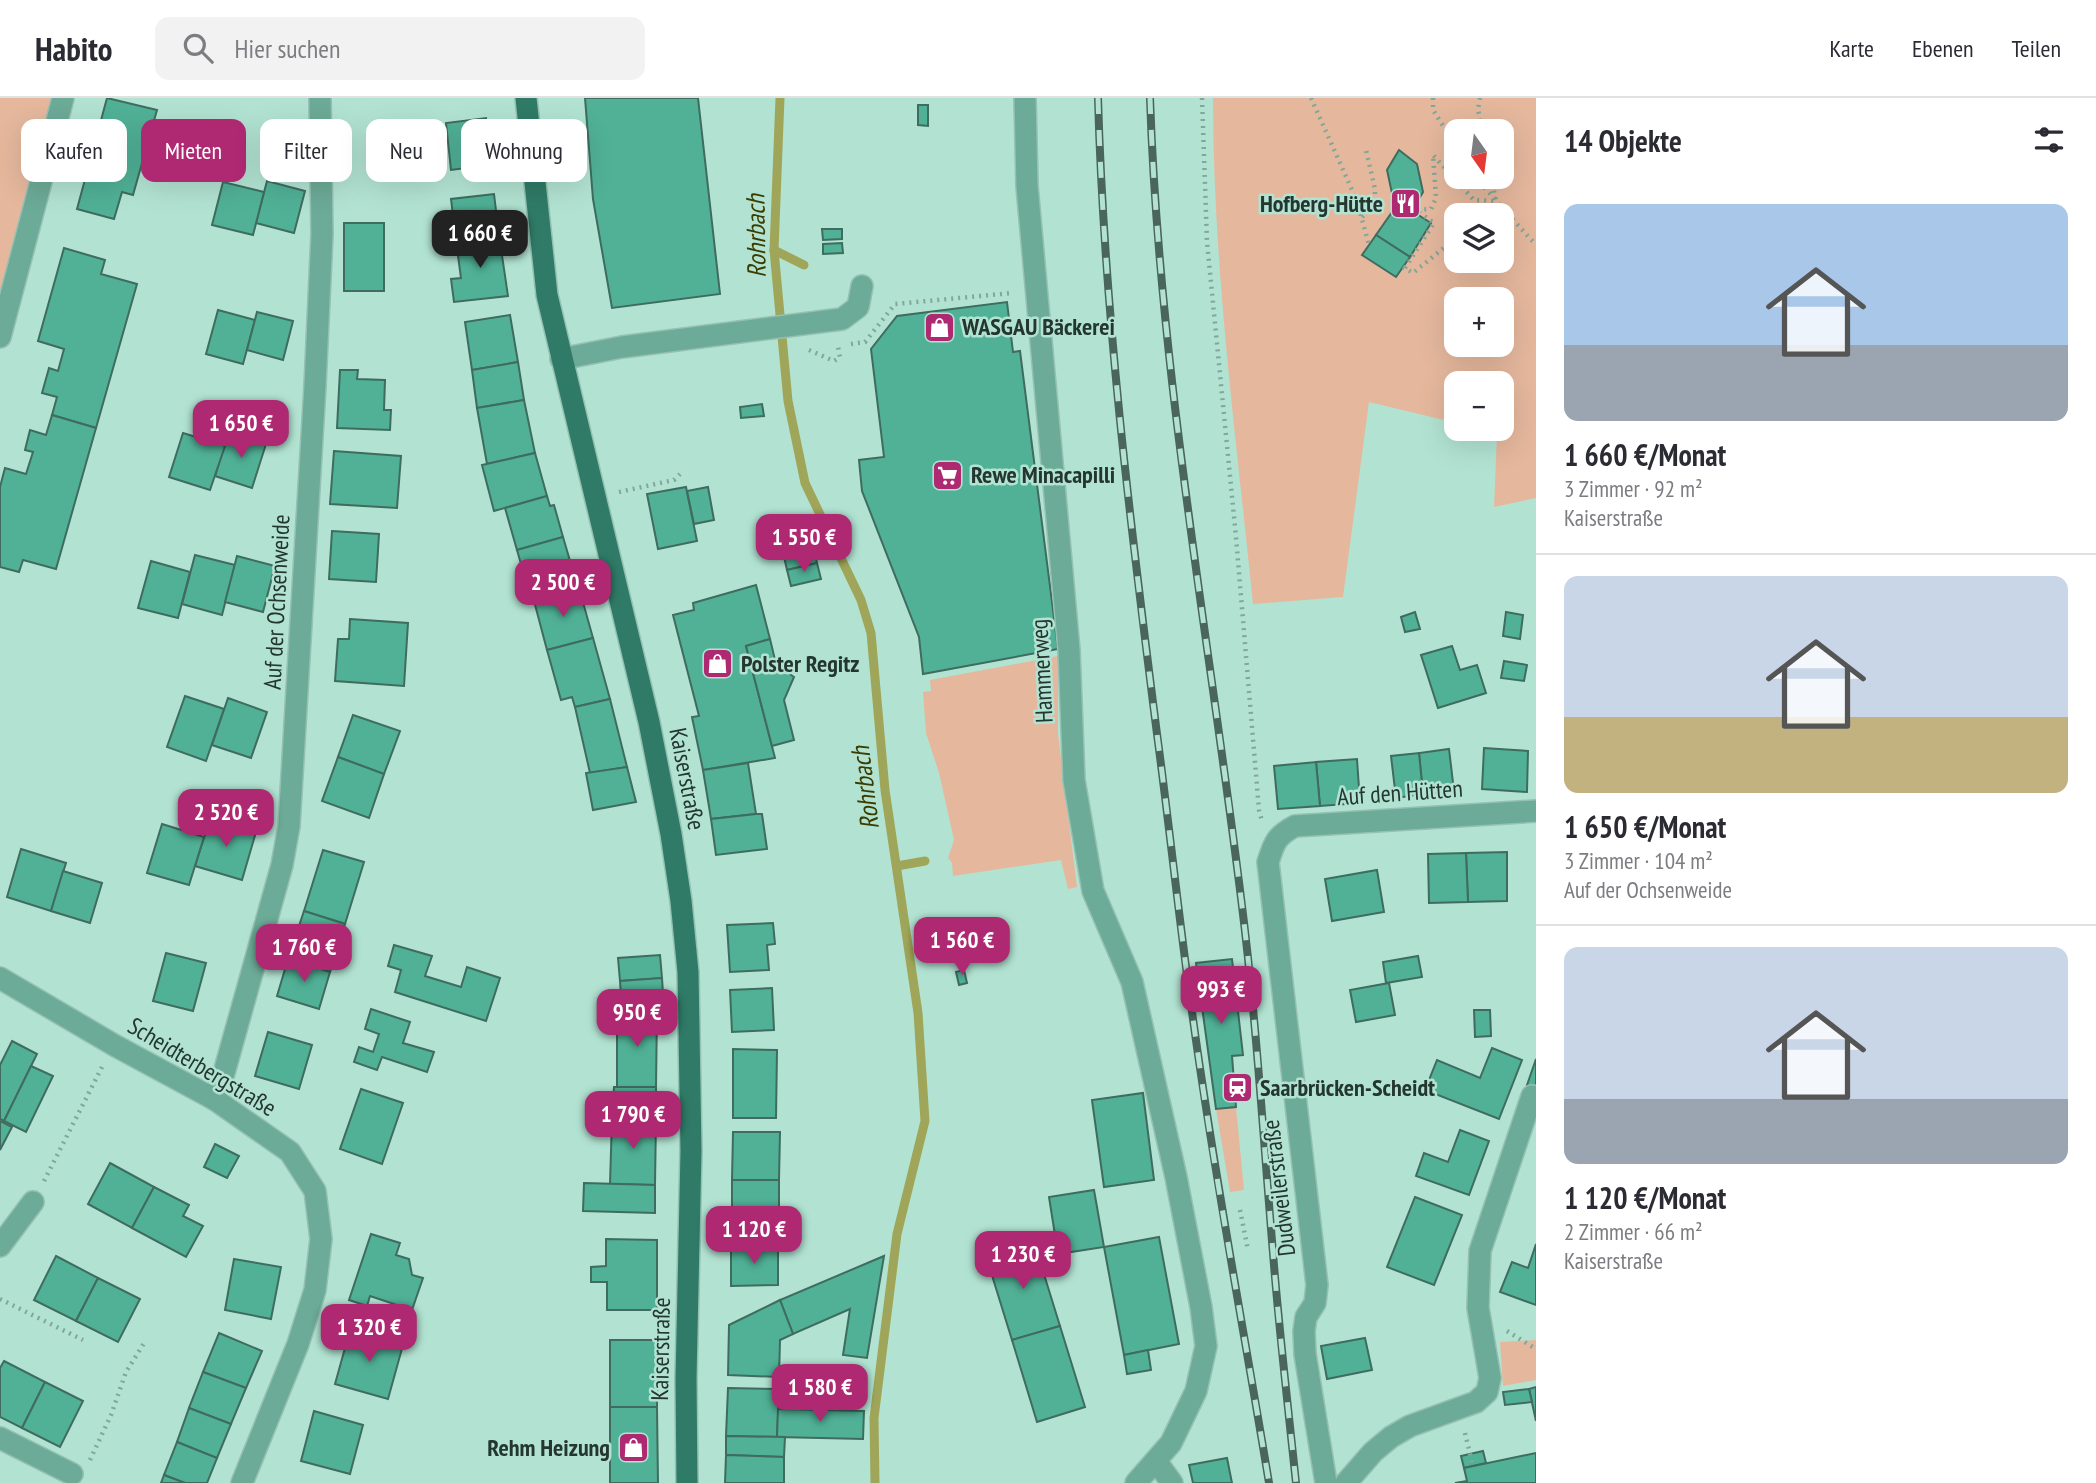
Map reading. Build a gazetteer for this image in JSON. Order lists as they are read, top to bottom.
{
  "streets": {
    "main road": ["Kaiserstraße"],
    "street": [
      "Auf der Ochsenweide",
      "Hammerweg",
      "Auf den Hütten",
      "Scheidterbergstraße",
      "Dudweilerstraße"
    ]
  },
  "crossings": [
    ["Auf der Ochsenweide", "Scheidterbergstraße"],
    ["Auf den Hütten", "Dudweilerstraße"]
  ],
  "water": ["Rohrbach"],
  "places": {
    "restaurant": ["Hofberg-Hütte"],
    "shop": ["WASGAU Bäckerei", "Polster Regitz", "Rehm Heizung"],
    "supermarket": ["Rewe Minacapilli"],
    "station": ["Saarbrücken-Scheidt"]
  },
  "north": "bottom",
  "page": {
    "header": "Habito",
    "search": "Hier suchen",
    "nav": ["Karte", "Ebenen", "Teilen"],
    "heading": "14 Objekte",
    "map_buttons": ["+", "−"],
    "chip": [
      "Kaufen",
      "Mieten",
      "Filter",
      "Neu",
      "Wohnung"
    ],
    "list": [
      {
        "name": "1 660 €/Monat",
        "note": "3 Zimmer · 92 m² · Kaiserstraße"
      },
      {
        "name": "1 650 €/Monat",
        "note": "3 Zimmer · 104 m² · Auf der Ochsenweide"
      },
      {
        "name": "1 120 €/Monat",
        "note": "2 Zimmer · 66 m² · Kaiserstraße"
      }
    ],
    "price": [
      "1 660 €",
      "1 650 €",
      "1 550 €",
      "2 500 €",
      "2 520 €",
      "1 560 €",
      "1 760 €",
      "993 €",
      "950 €",
      "1 790 €",
      "1 120 €",
      "1 230 €",
      "1 320 €",
      "1 580 €"
    ]
  }
}
